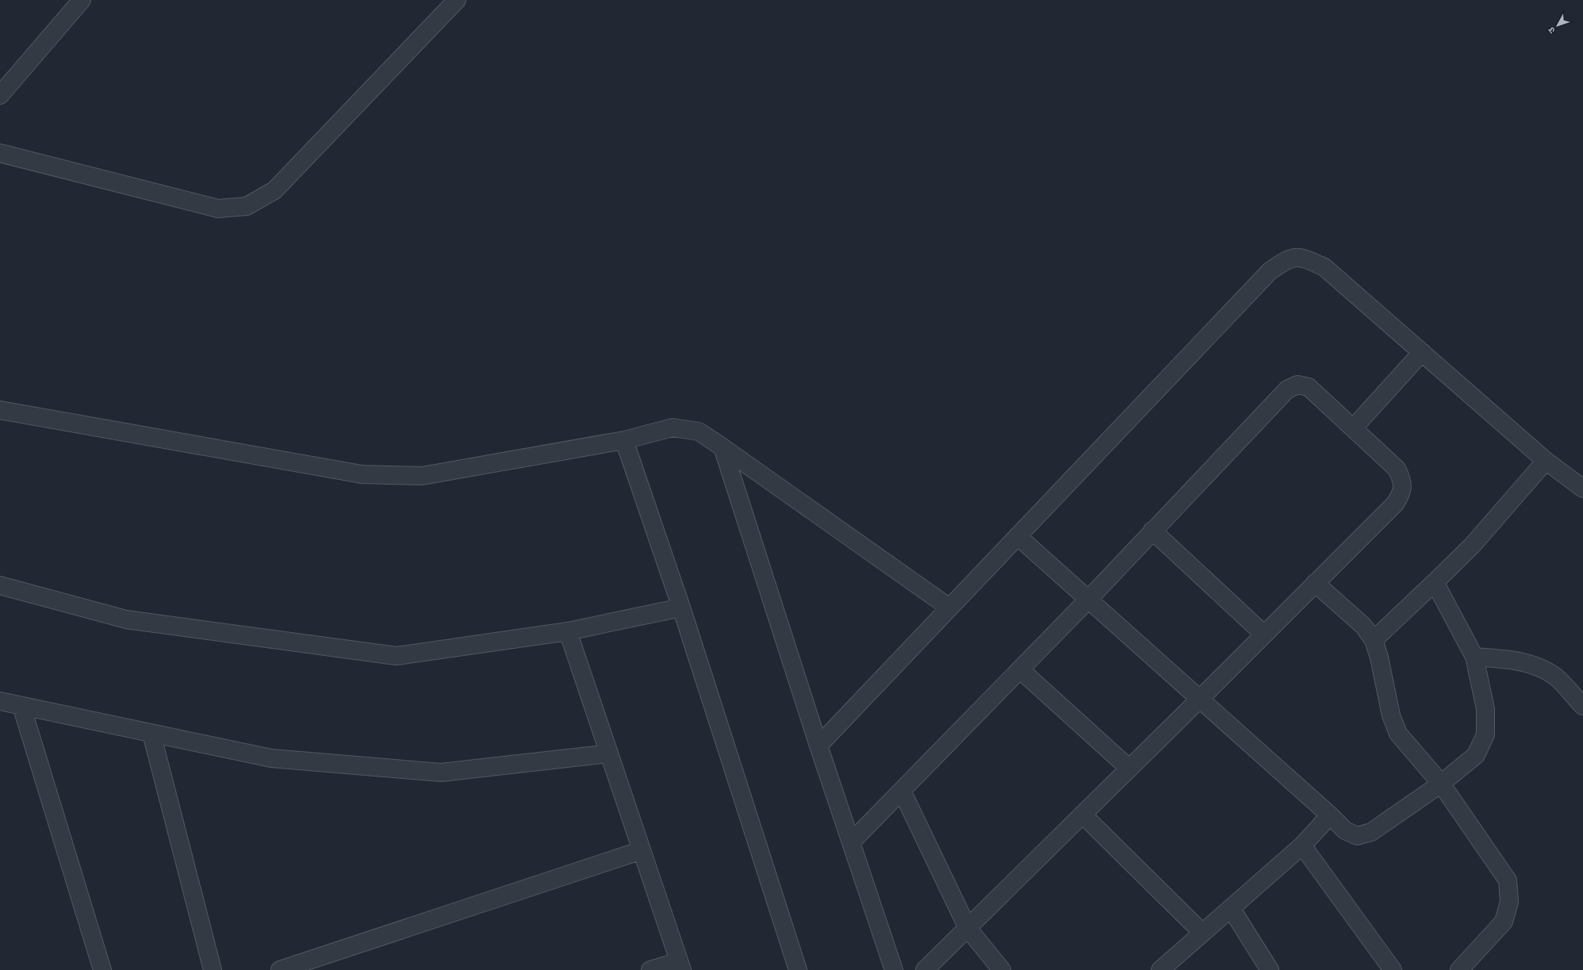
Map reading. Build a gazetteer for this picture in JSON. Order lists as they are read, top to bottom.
{
  "north": "bottom left"
}
